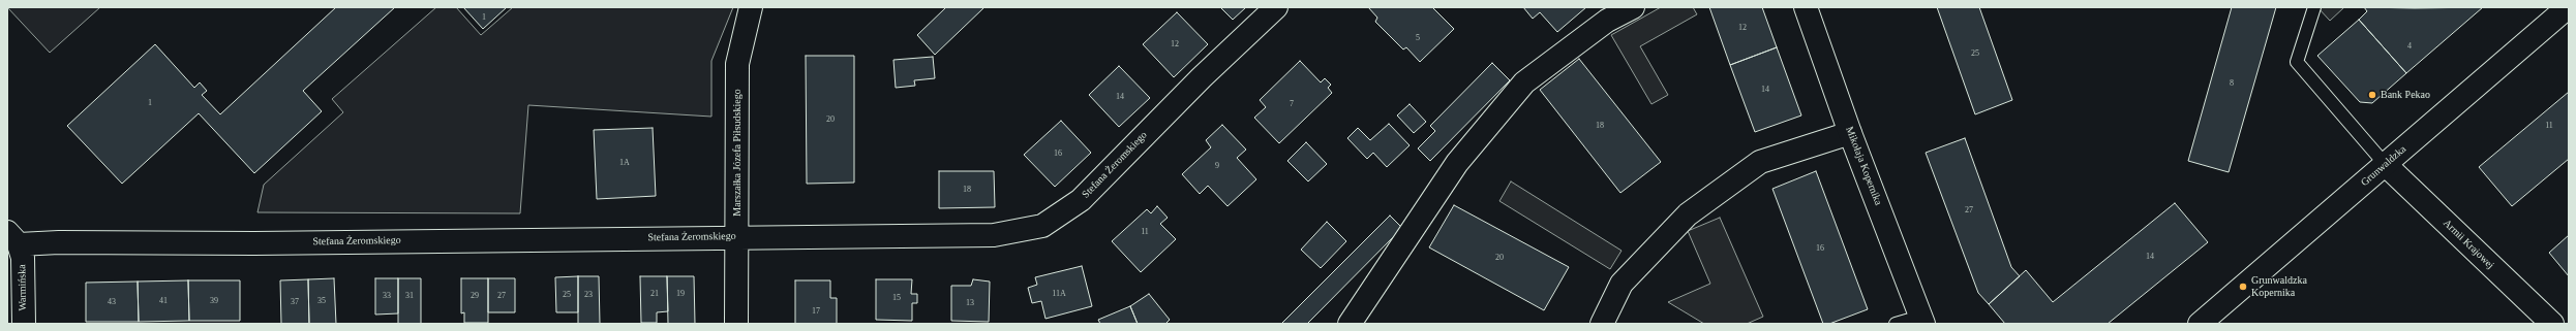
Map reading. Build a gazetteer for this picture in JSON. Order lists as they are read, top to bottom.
{
  "streets": {
    "street": [
      "Marszałka Józefa Piłsudskiego",
      "Stefana Żeromskiego",
      "Mikołaja Kopernika",
      "Grunwaldzka",
      "Armii Krajowej",
      "Warmińska"
    ]
  },
  "crossings": [
    ["Marszałka Józefa Piłsudskiego", "Stefana Żeromskiego"],
    ["Stefana Żeromskiego", "Warmińska"],
    ["Grunwaldzka", "Armii Krajowej"]
  ],
  "places": ["Bank Pekao", "Grunwaldzka Kopernika"],
  "house_numbers": [
    "1",
    "12",
    "5",
    "12",
    "4",
    "25",
    "8",
    "14",
    "14",
    "1",
    "7",
    "20",
    "18",
    "11",
    "16",
    "1A",
    "9",
    "18",
    "27",
    "11",
    "16",
    "14",
    "20",
    "21",
    "19",
    "11A",
    "25",
    "23",
    "33",
    "31",
    "29",
    "27",
    "15",
    "41",
    "39",
    "35",
    "43",
    "37",
    "13",
    "17"
  ]
}
